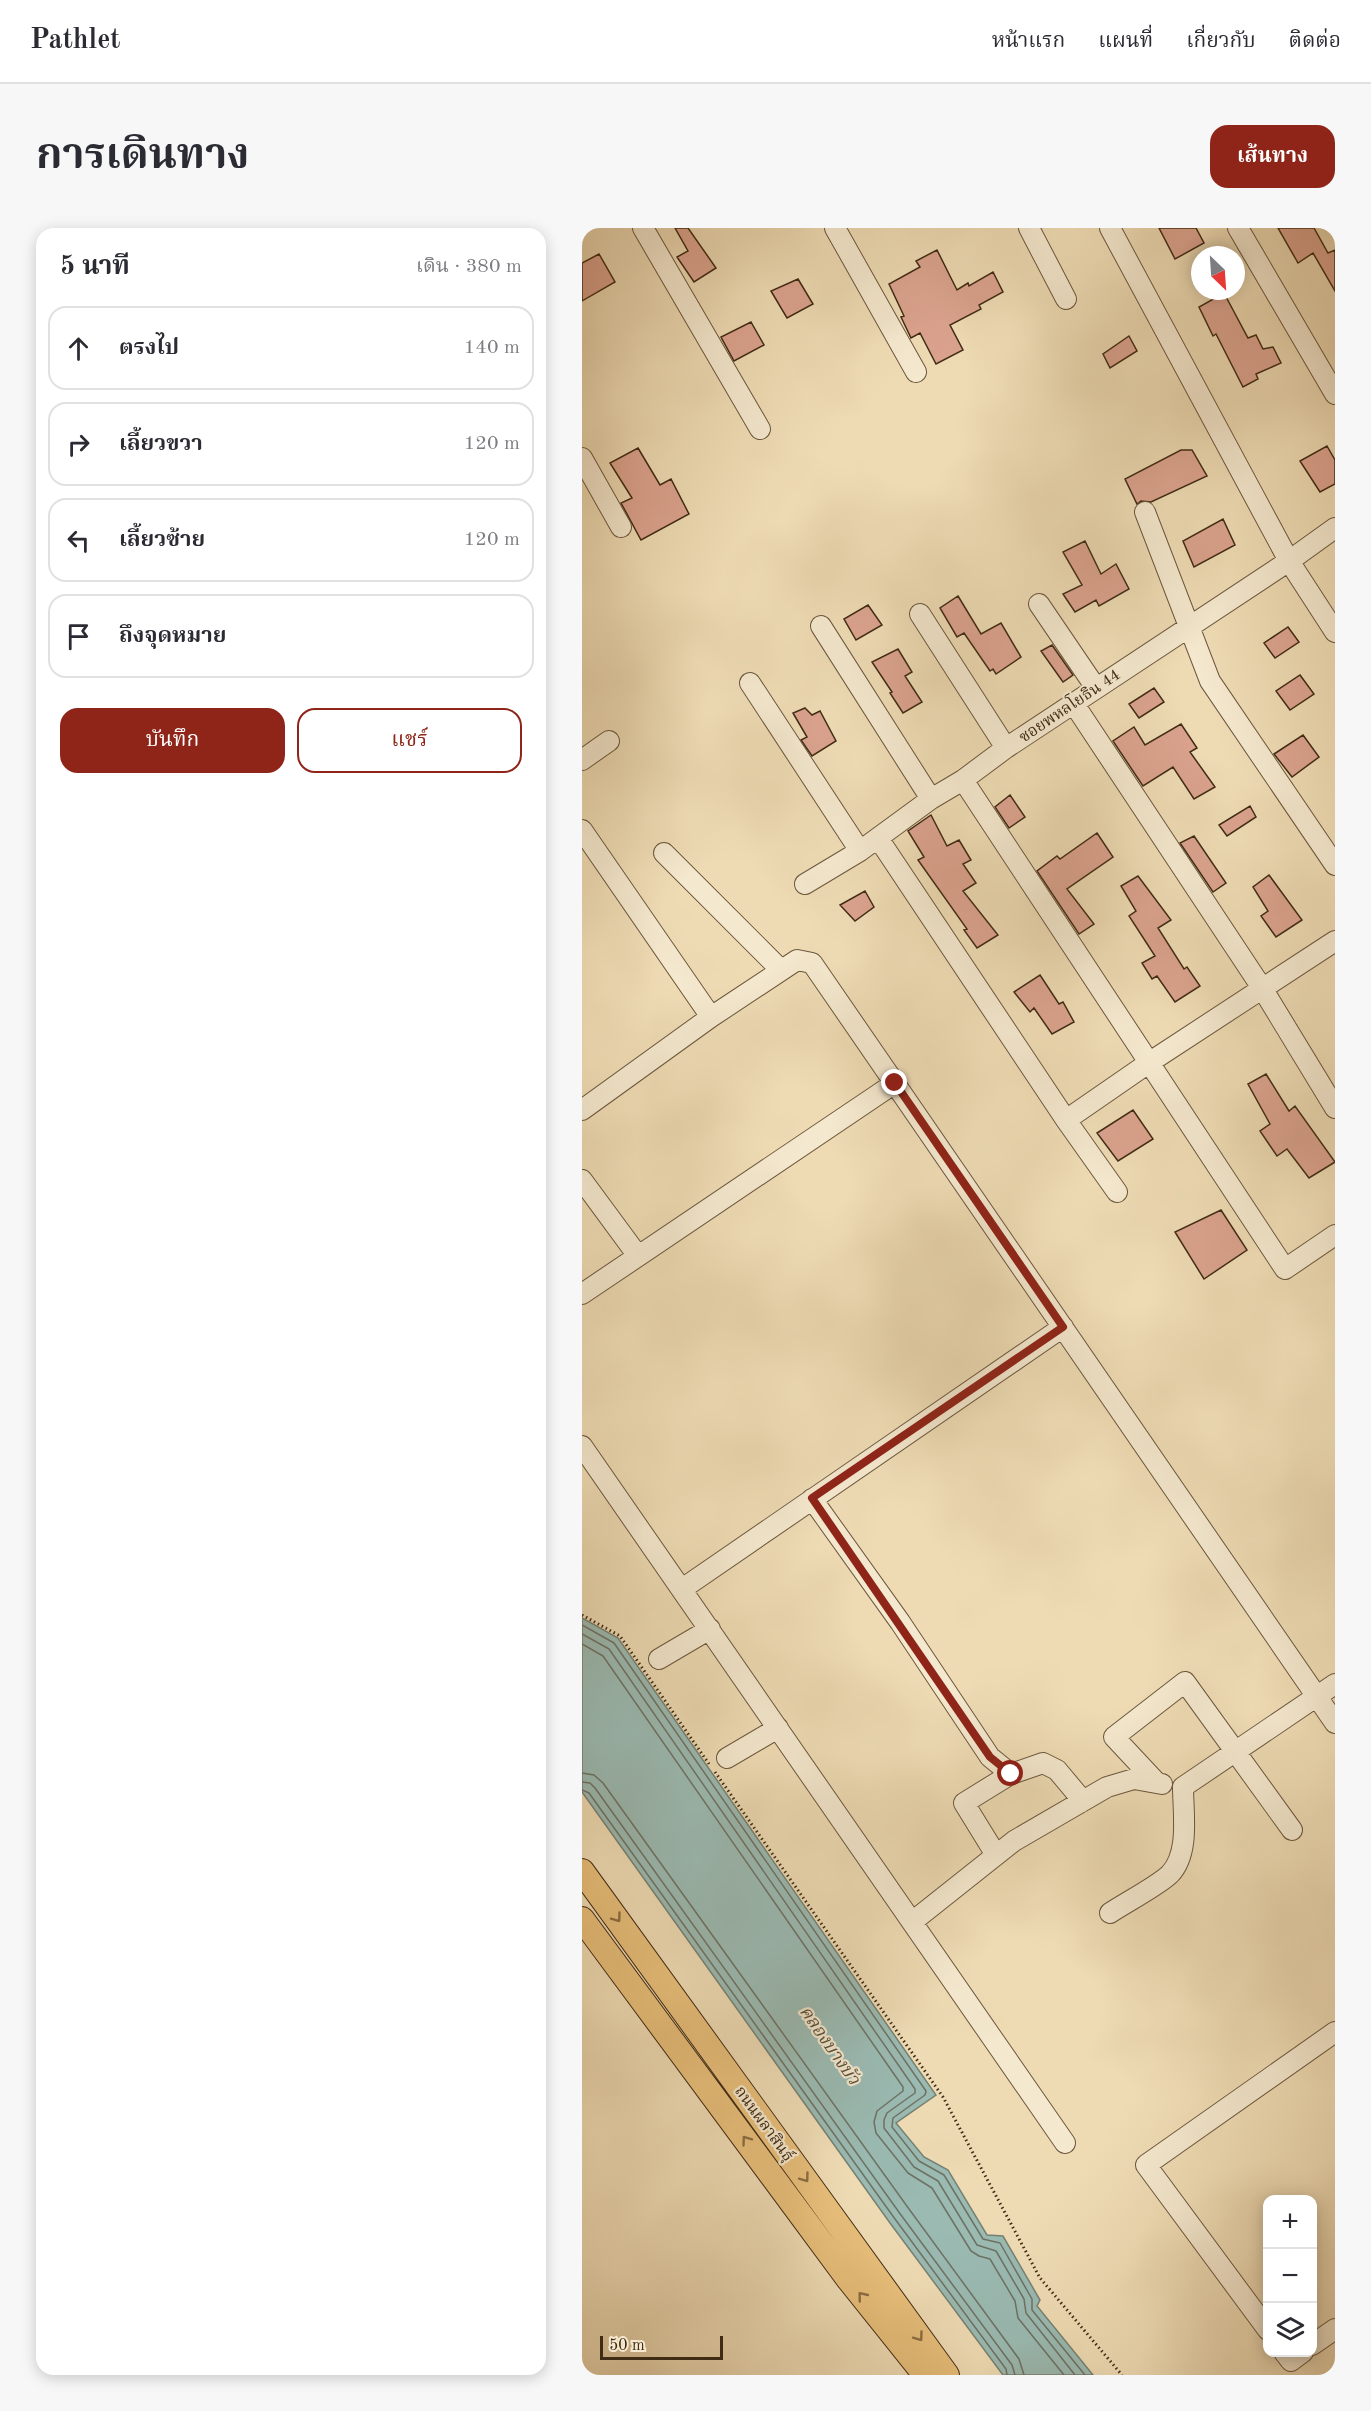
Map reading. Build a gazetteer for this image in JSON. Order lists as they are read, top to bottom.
{
  "streets": {
    "main road": ["ถนนผลาสินธุ์"],
    "street": ["ซอยพหลโยธิน 44"]
  },
  "water": ["คลองบางบัว"],
  "scale_bar": "50 m",
  "north": "bottom right",
  "page": {
    "header": "Pathlet",
    "nav": [
      "หน้าแรก",
      "แผนที่",
      "เกี่ยวกับ",
      "ติดต่อ"
    ],
    "title": "การเดินทาง",
    "buttons": [
      "เส้นทาง",
      ["บันทึก", "แชร์"]
    ],
    "heading": ["5 นาที", "เดิน · 380 m"],
    "list": [
      ["ตรงไป", "140 m"],
      ["เลี้ยวขวา", "120 m"],
      ["เลี้ยวซ้าย", "120 m"],
      "ถึงจุดหมาย"
    ],
    "map_buttons": ["+", "−"],
    "scale": "50 m"
  }
}
